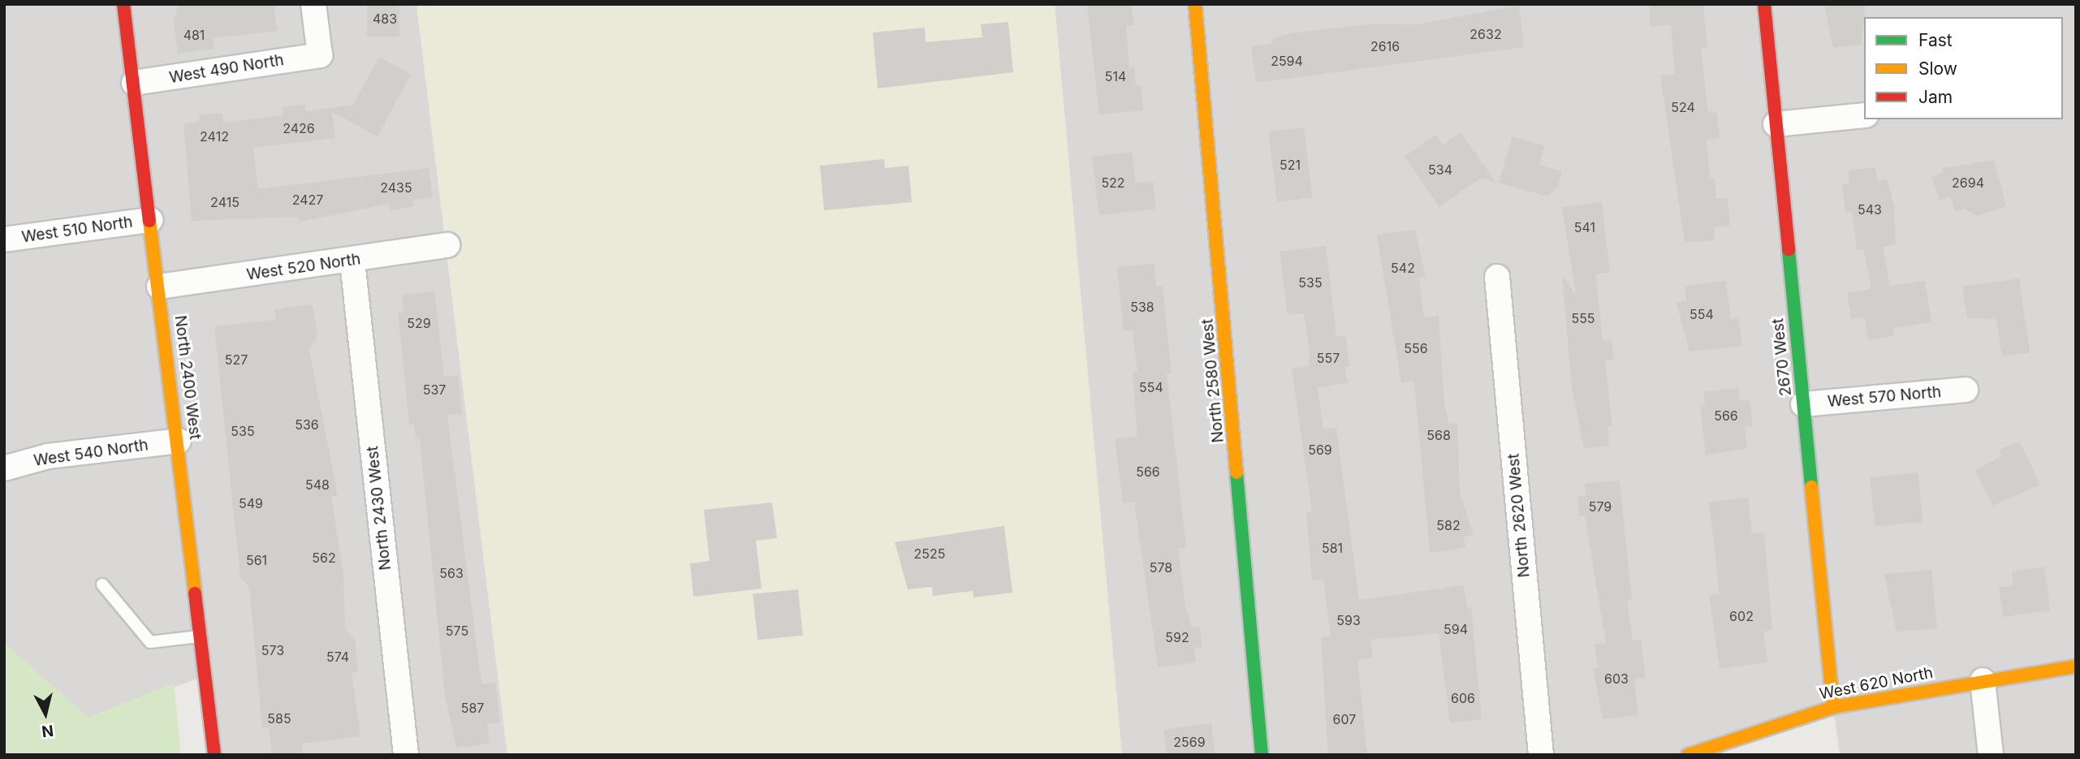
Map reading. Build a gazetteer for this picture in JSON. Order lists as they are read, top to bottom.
{
  "streets": {
    "street": [
      "West 490 North",
      "West 510 North",
      "West 520 North",
      "2670 West",
      "North 2400 West",
      "North 2580 West",
      "West 570 North",
      "West 540 North",
      "North 2430 West",
      "North 2620 West",
      "West 620 North"
    ]
  },
  "crossings": [
    ["West 490 North", "North 2400 West"],
    ["West 510 North", "North 2400 West"],
    ["West 520 North", "North 2400 West"],
    ["West 520 North", "North 2430 West"],
    ["2670 West", "West 570 North"],
    ["2670 West", "West 620 North"],
    ["North 2400 West", "West 540 North"]
  ],
  "house_numbers": [
    "483",
    "2632",
    "481",
    "2616",
    "2594",
    "514",
    "524",
    "2426",
    "2412",
    "521",
    "534",
    "522",
    "2694",
    "2435",
    "2427",
    "2415",
    "543",
    "541",
    "542",
    "535",
    "538",
    "554",
    "555",
    "529",
    "556",
    "557",
    "527",
    "554",
    "537",
    "566",
    "536",
    "535",
    "568",
    "569",
    "566",
    "548",
    "549",
    "579",
    "582",
    "581",
    "2525",
    "562",
    "561",
    "578",
    "563",
    "602",
    "593",
    "594",
    "575",
    "592",
    "573",
    "574",
    "603",
    "606",
    "587",
    "585",
    "607",
    "2569"
  ],
  "legend": ["Fast", "Slow", "Jam"],
  "north": "bottom"
}
